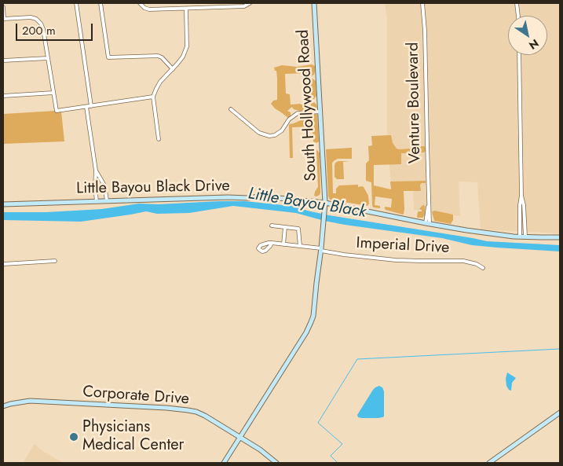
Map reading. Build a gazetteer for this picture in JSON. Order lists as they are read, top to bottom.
{
  "streets": {
    "main road": ["South Hollywood Road", "Little Bayou Black Drive", "Corporate Drive"],
    "street": ["Venture Boulevard", "Imperial Drive"]
  },
  "crossings": [
    ["Venture Boulevard", "Little Bayou Black Drive"],
    ["South Hollywood Road", "Little Bayou Black Drive"],
    ["South Hollywood Road", "Imperial Drive"],
    ["South Hollywood Road", "Corporate Drive"]
  ],
  "water": ["Little Bayou Black"],
  "places": ["Physicians Medical Center"],
  "scale_bar": "200 m",
  "north": "bottom right"
}
